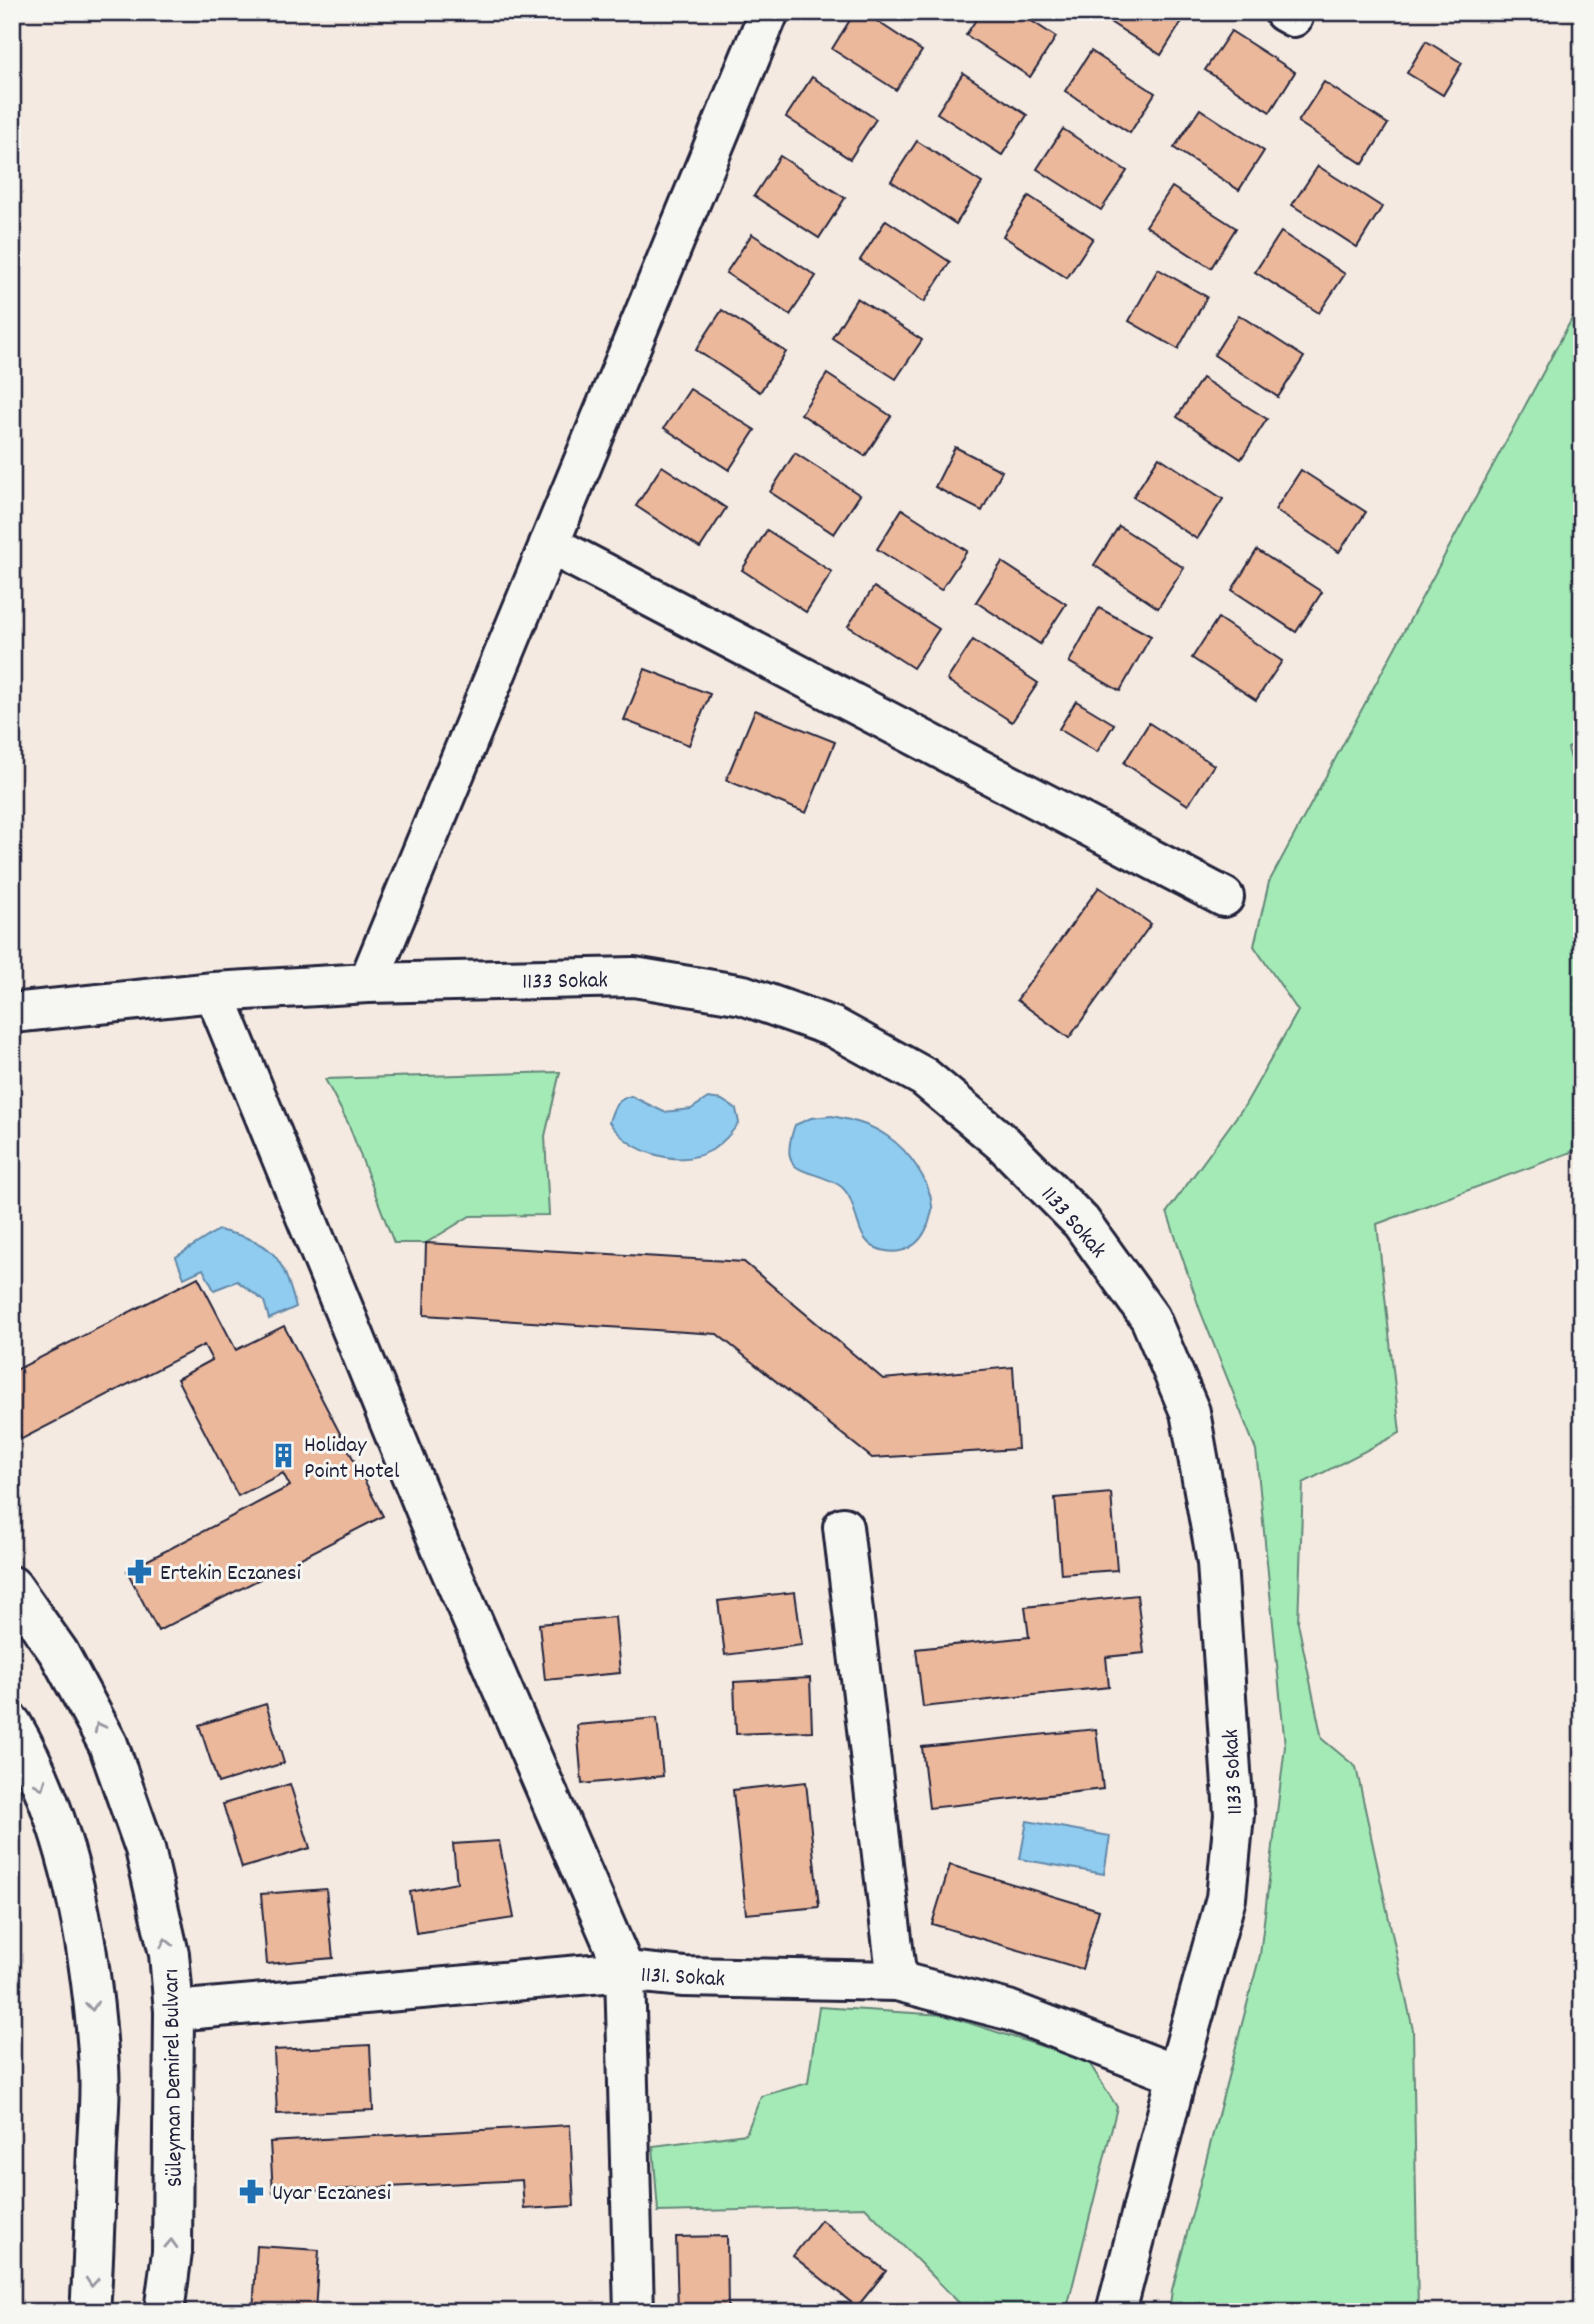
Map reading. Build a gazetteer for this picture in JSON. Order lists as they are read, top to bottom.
{
  "streets": {
    "street": ["1133 Sokak", "1131. Sokak", "Süleyman Demirel Bulvarı"]
  },
  "crossings": [
    ["1133 Sokak", "1131. Sokak"],
    ["1131. Sokak", "Süleyman Demirel Bulvarı"]
  ],
  "places": {
    "building": ["Holiday Point Hotel"],
    "pharmacy": ["Ertekin Eczanesi", "Uyar Eczanesi"]
  }
}
